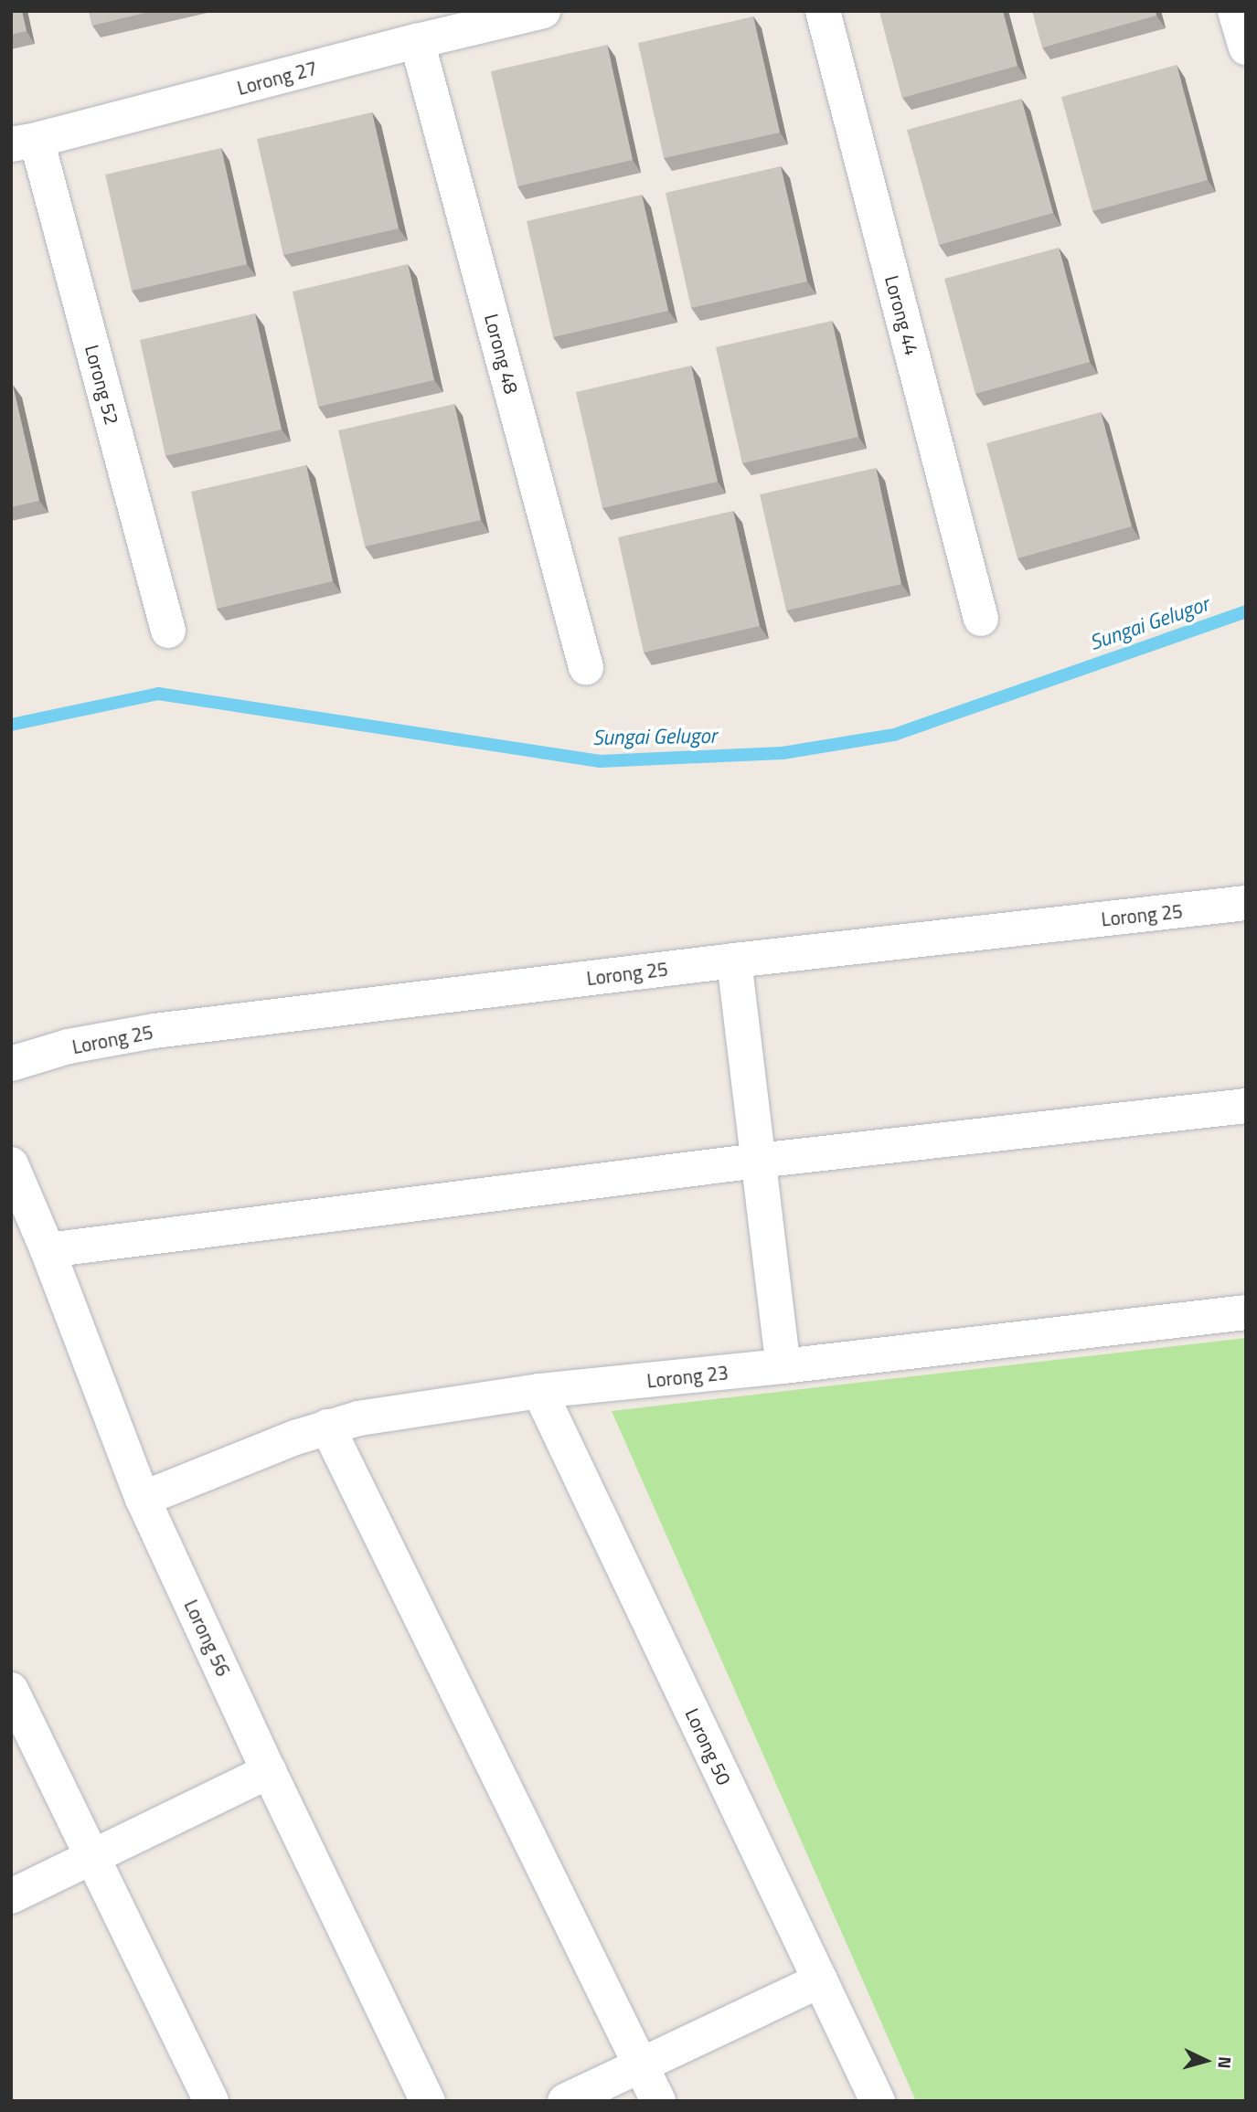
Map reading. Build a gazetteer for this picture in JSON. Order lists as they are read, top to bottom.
{
  "streets": {
    "street": [
      "Lorong 27",
      "Lorong 44",
      "Lorong 48",
      "Lorong 52",
      "Lorong 25",
      "Lorong 23",
      "Lorong 56",
      "Lorong 50"
    ]
  },
  "crossings": [
    ["Lorong 27", "Lorong 48"],
    ["Lorong 27", "Lorong 52"],
    ["Lorong 23", "Lorong 56"],
    ["Lorong 23", "Lorong 50"]
  ],
  "water": ["Sungai Gelugor"],
  "north": "right"
}
